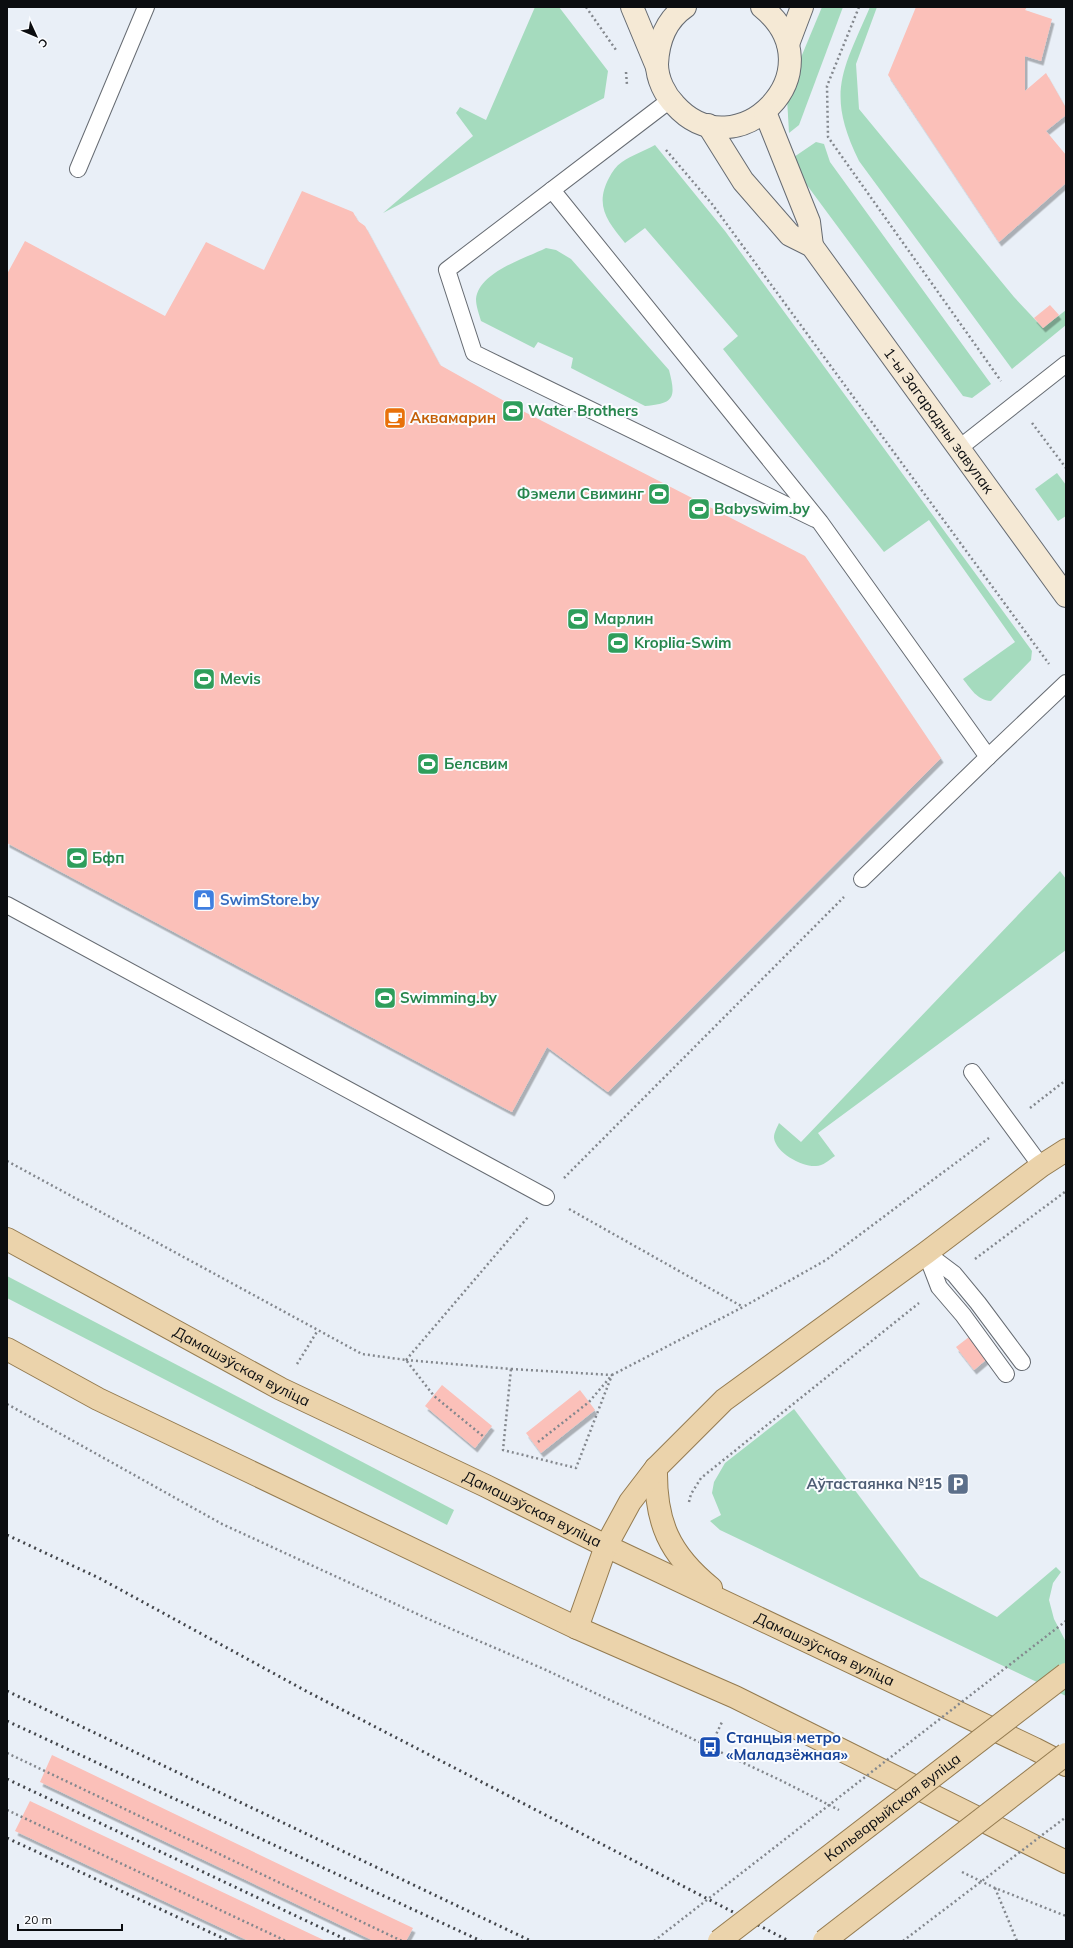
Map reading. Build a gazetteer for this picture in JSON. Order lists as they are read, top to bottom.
{
  "streets": {
    "main road": ["1-ы Загарадны завулак", "Дамашэўская вуліца", "Кальварыйская вуліца"]
  },
  "places": {
    "sports": [
      "Water Brothers",
      "Фэмели Свиминг",
      "Babyswim.by",
      "Марлин",
      "Kroplia-Swim",
      "Mevis",
      "Белсвим",
      "Бфп",
      "Swimming.by"
    ],
    "cafe": ["Аквамарин"],
    "shop": ["SwimStore.by"],
    "parking": ["Аўтастаянка №15"],
    "bus stop": ["Станцыя метро «Маладзёжная»"]
  },
  "scale_bar": "20 m",
  "north": "bottom right"
}
